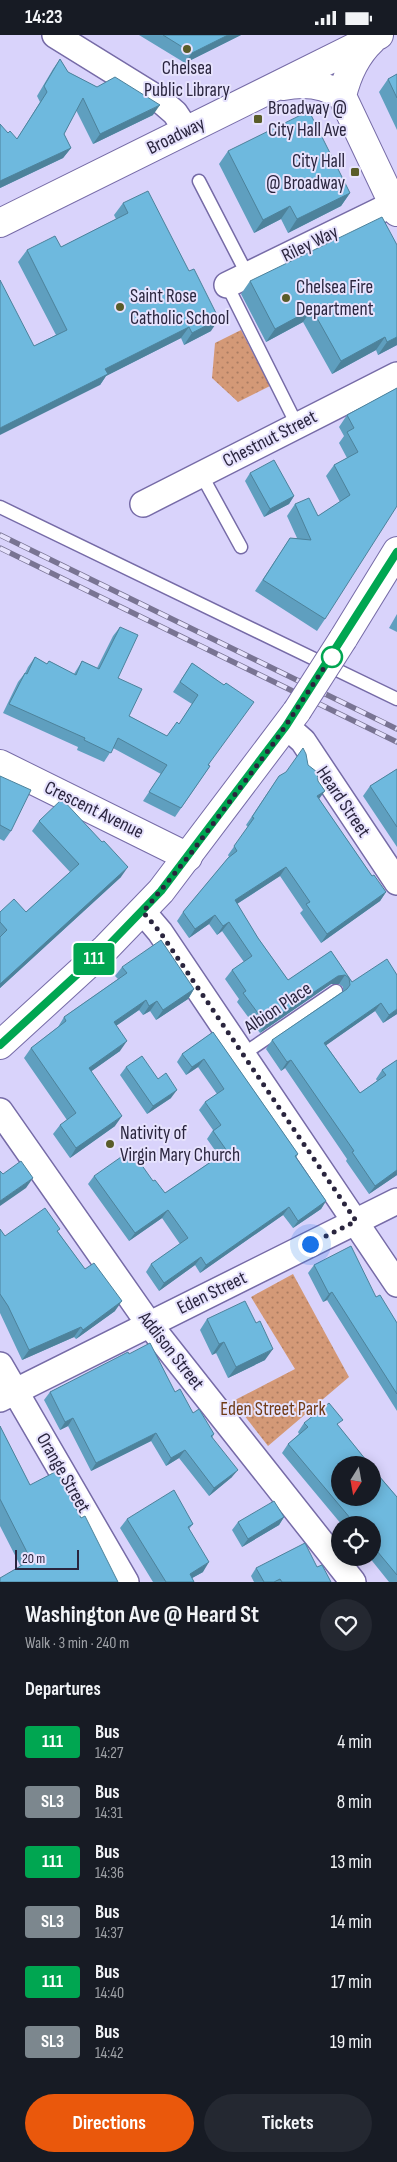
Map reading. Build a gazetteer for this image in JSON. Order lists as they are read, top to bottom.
{
  "streets": {
    "main road": ["Broadway", "Crescent Avenue"],
    "street": [
      "Riley Way",
      "Chestnut Street",
      "Heard Street",
      "Eden Street",
      "Addison Street",
      "Orange Street"
    ],
    "lane": ["Albion Place"]
  },
  "crossings": [
    ["Eden Street", "Addison Street"],
    ["Eden Street", "Orange Street"]
  ],
  "parks": ["Eden Street Park"],
  "places": {
    "other": [
      "Chelsea Public Library",
      "Chelsea Fire Department",
      "Saint Rose Catholic School",
      "Nativity of Virgin Mary Church"
    ],
    "transit": ["Broadway @ City Hall Ave", "City Hall @ Broadway"]
  },
  "lines": ["bus line 111"],
  "scale_bar": "20 m",
  "north": "bottom",
  "page": {
    "status": "14:23",
    "on_map": "111",
    "scale": "20 m",
    "heading": [
      ["Washington Ave @ Heard St", "Walk · 3 min · 240 m"],
      "Departures"
    ],
    "list": [
      {
        "mark": "111",
        "name": "Bus",
        "note": "14:27",
        "value": "4 min"
      },
      {
        "mark": "SL3",
        "name": "Bus",
        "note": "14:31",
        "value": "8 min"
      },
      {
        "mark": "111",
        "name": "Bus",
        "note": "14:36",
        "value": "13 min"
      },
      {
        "mark": "SL3",
        "name": "Bus",
        "note": "14:37",
        "value": "14 min"
      },
      {
        "mark": "111",
        "name": "Bus",
        "note": "14:40",
        "value": "17 min"
      },
      {
        "mark": "SL3",
        "name": "Bus",
        "note": "14:42",
        "value": "19 min"
      }
    ],
    "buttons": ["Directions", "Tickets"]
  }
}
